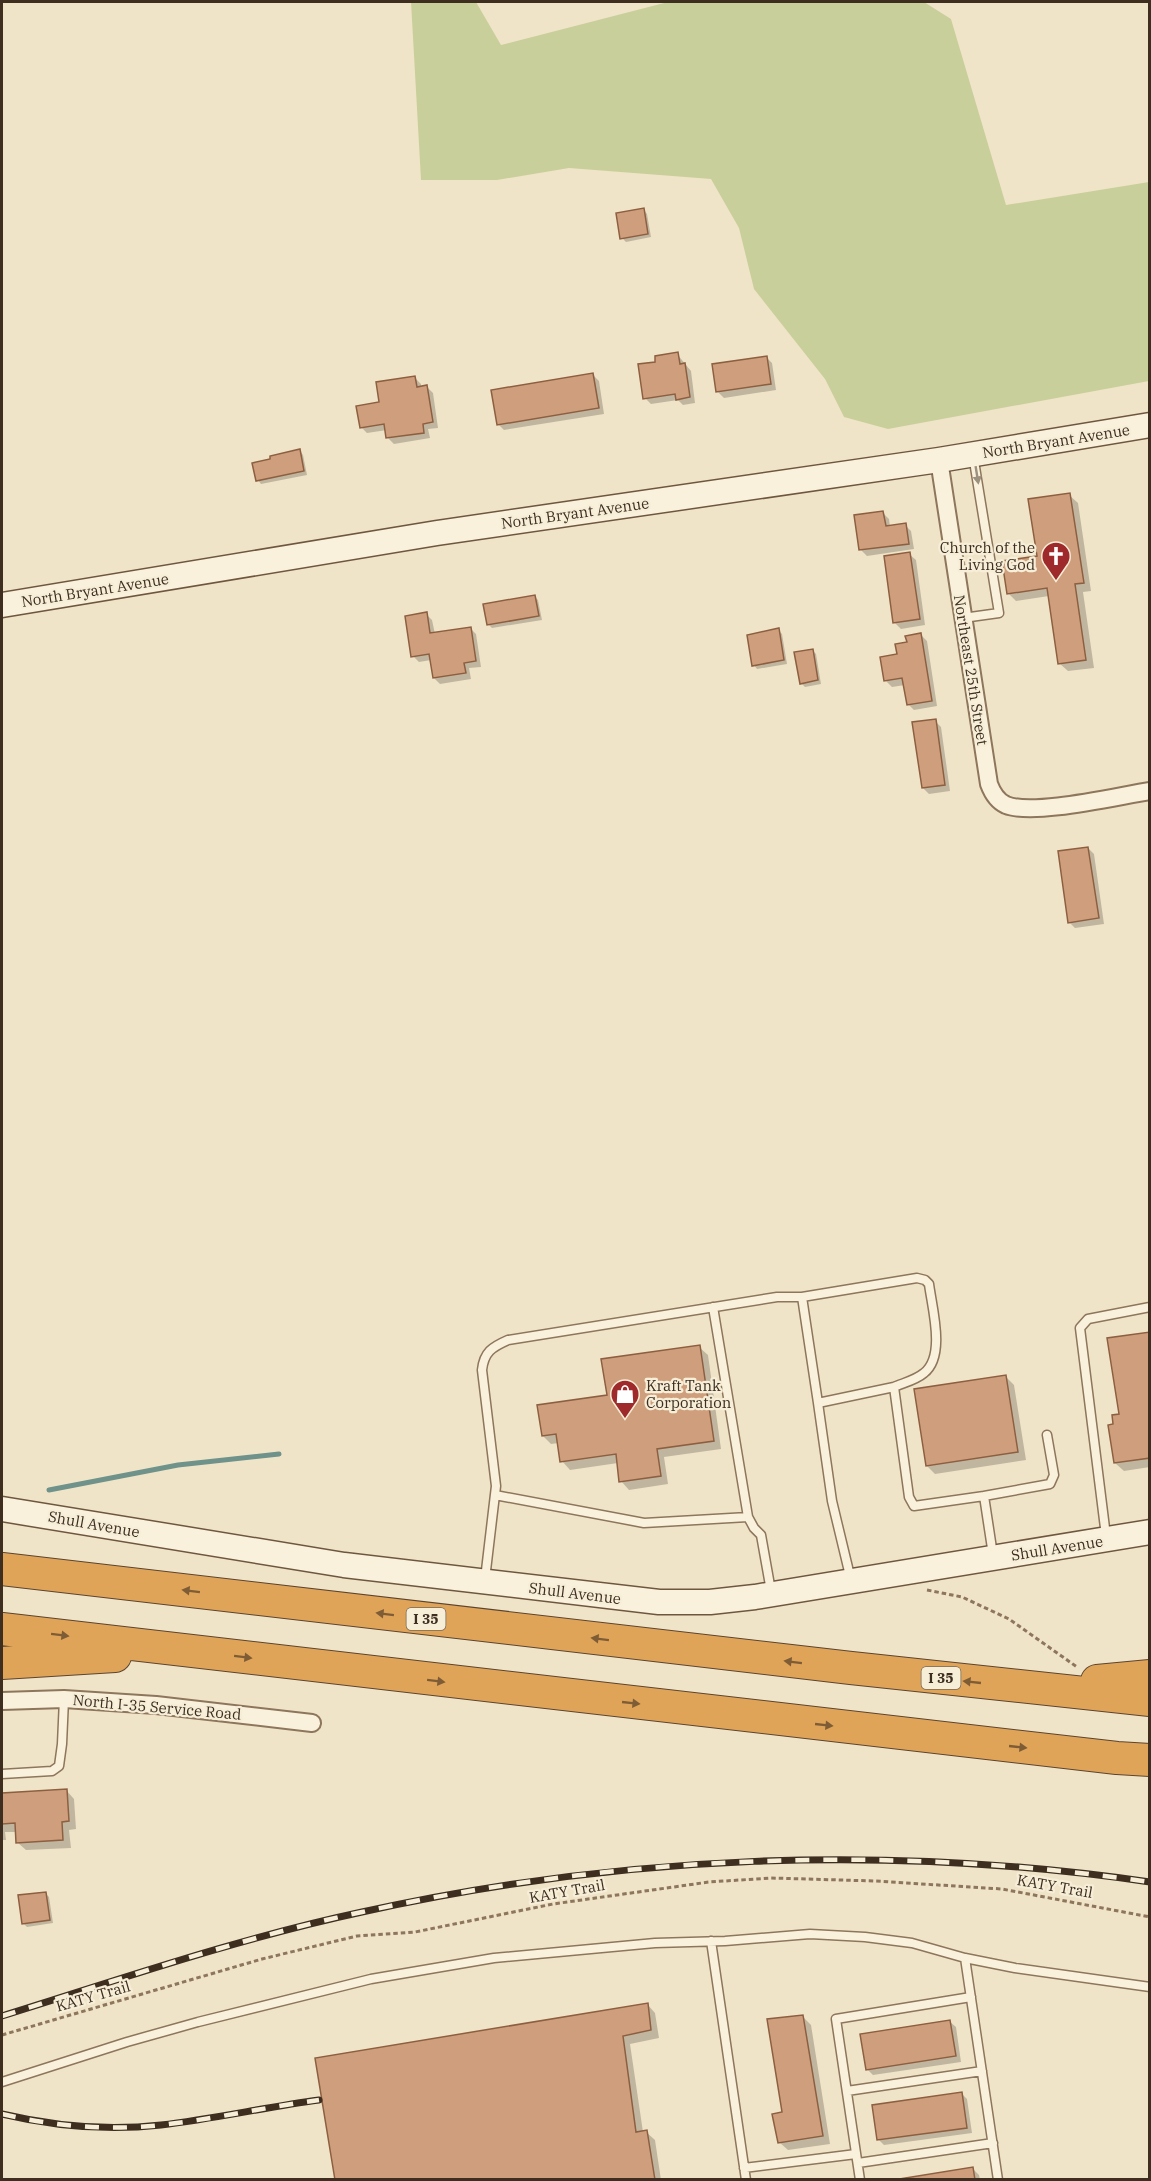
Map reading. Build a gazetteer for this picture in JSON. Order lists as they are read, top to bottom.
{
  "streets": {
    "highway": ["I 35"],
    "street": [
      "North Bryant Avenue",
      "Northeast 25th Street",
      "Shull Avenue",
      "North I-35 Service Road"
    ],
    "path": ["KATY Trail"]
  },
  "crossings": [
    ["North Bryant Avenue", "Northeast 25th Street"]
  ],
  "places": {
    "church": ["Church of the Living God"],
    "shop": ["Kraft Tank Corporation"]
  }
}
